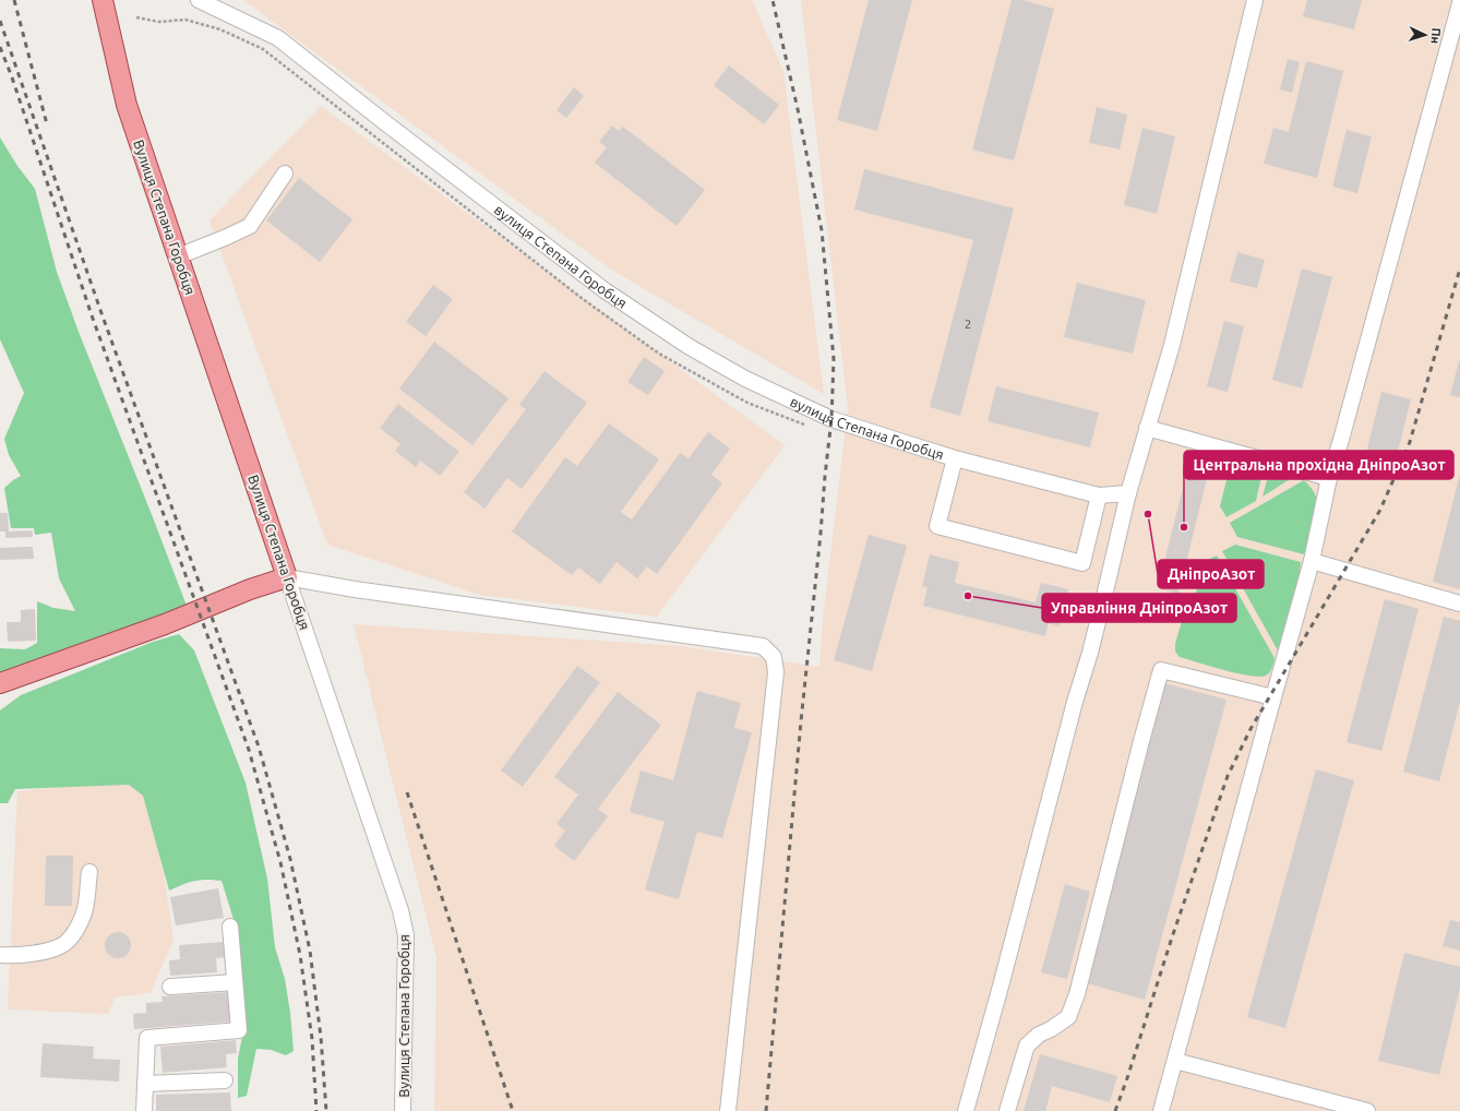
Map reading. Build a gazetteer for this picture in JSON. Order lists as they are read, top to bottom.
{
  "streets": {
    "main road": ["Вулиця Степана Горобця"],
    "street": ["вулиця Степана Горобця"]
  },
  "places": ["ДніпроАзот", "Центральна прохідна ДніпроАзот", "Управління ДніпроАзот"],
  "house_numbers": ["2"],
  "north": "right"
}
